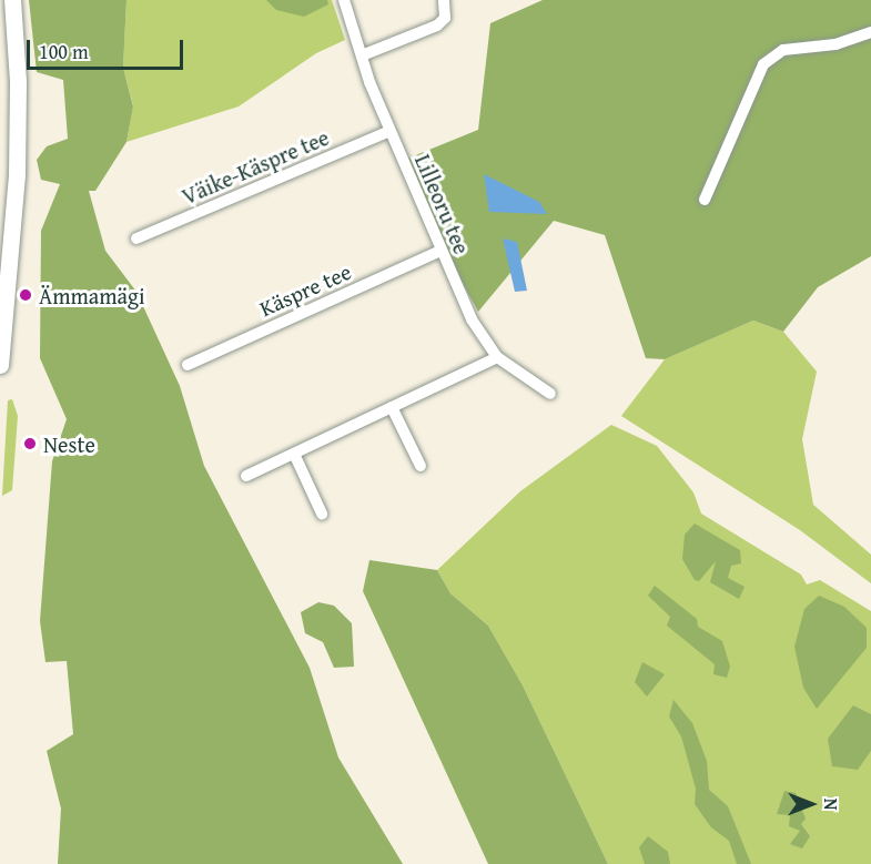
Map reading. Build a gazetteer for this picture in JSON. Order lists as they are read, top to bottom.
{
  "streets": {
    "street": ["Väike-Käspre tee", "Lilleoru tee", "Käspre tee"]
  },
  "crossings": [
    ["Väike-Käspre tee", "Lilleoru tee"],
    ["Lilleoru tee", "Käspre tee"]
  ],
  "places": ["Ämmamägi", "Neste"],
  "scale_bar": "100 m",
  "north": "right"
}
